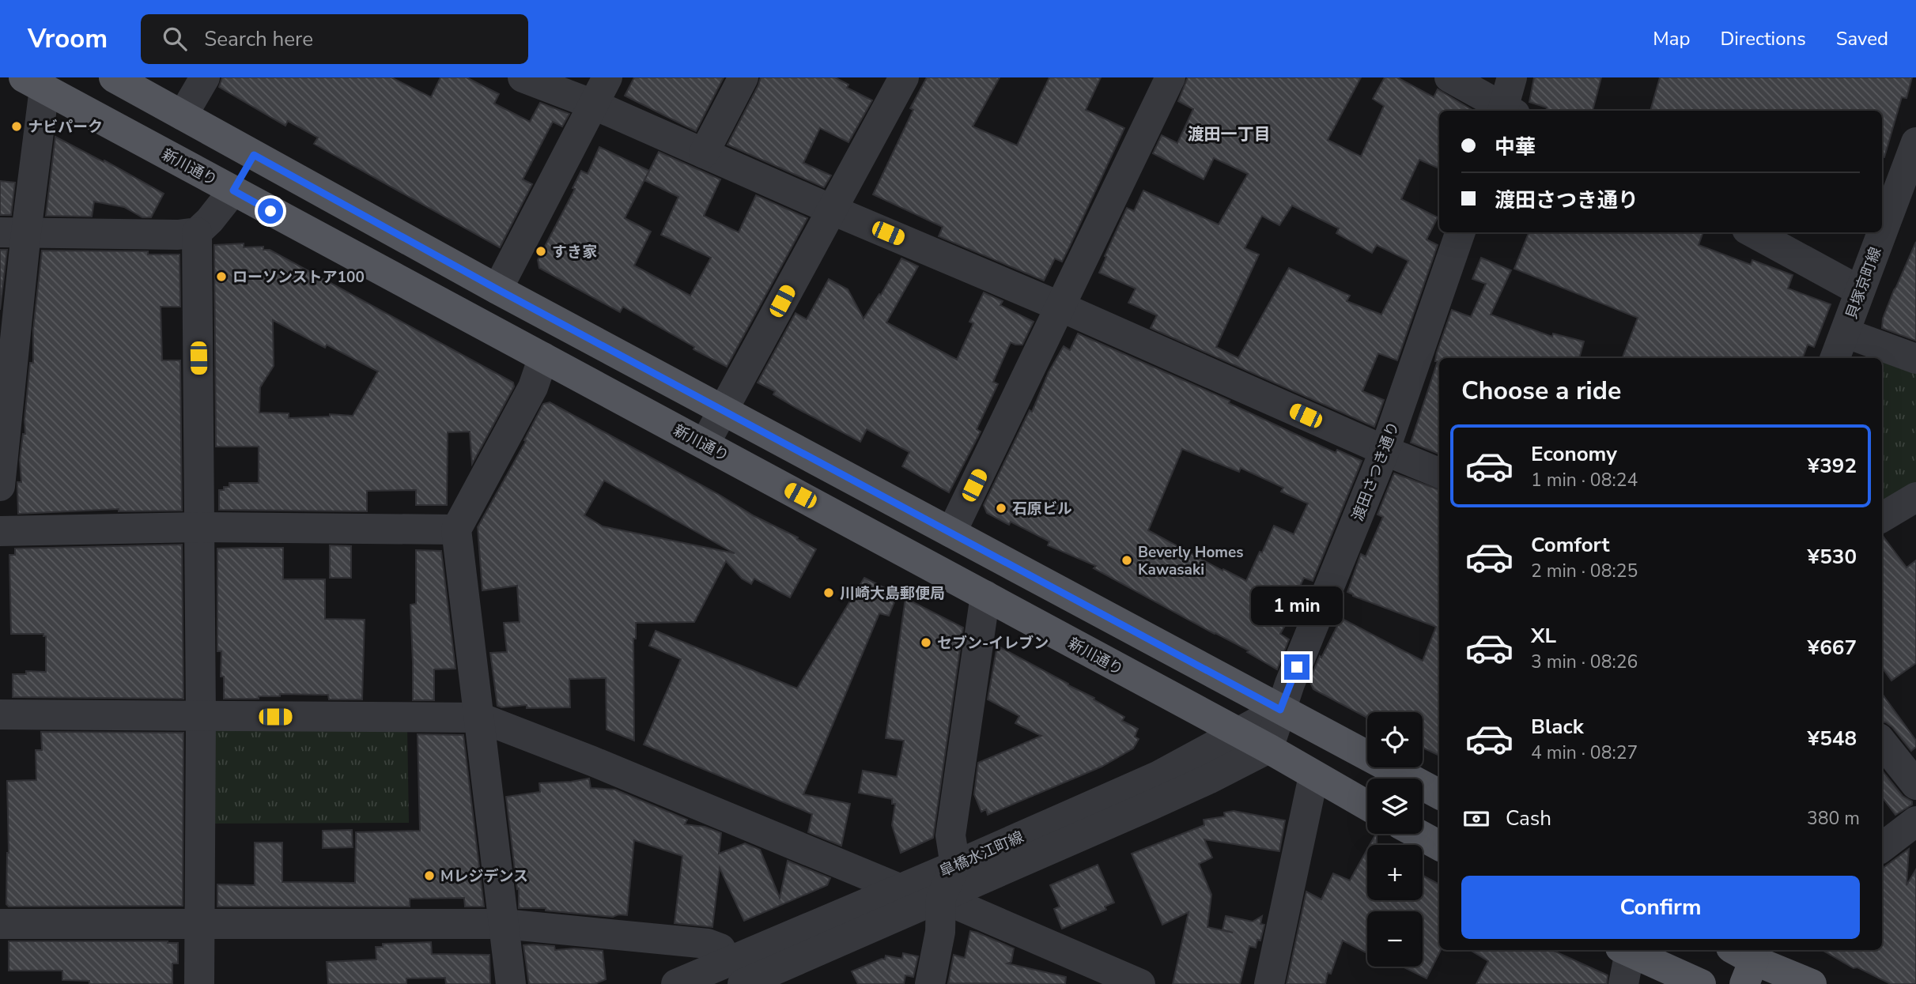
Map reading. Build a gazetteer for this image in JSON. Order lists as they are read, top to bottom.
{
  "streets": {
    "main road": ["新川通り"],
    "street": ["貝塚京町線", "渡田さつき通り", "皐橋水江町線"]
  },
  "crossings": [
    ["新川通り", "渡田さつき通り"],
    ["新川通り", "皐橋水江町線"],
    ["渡田さつき通り", "皐橋水江町線"]
  ],
  "districts": ["渡田一丁目"],
  "places": [
    "ナビパーク",
    "すき家",
    "ローソンストア100",
    "石原ビル",
    "Beverly Homes Kawasaki",
    "川崎大島郵便局",
    "セブン-イレブン",
    "Mレジデンス"
  ],
  "page": {
    "header": "Vroom",
    "search": "Search here",
    "nav": ["Map", "Directions", "Saved"],
    "banner": ["中華", "渡田さつき通り"],
    "heading": "Choose a ride",
    "list": [
      {
        "name": "Economy",
        "note": "1 min · 08:24",
        "value": "¥392"
      },
      {
        "name": "Comfort",
        "note": "2 min · 08:25",
        "value": "¥530"
      },
      {
        "name": "XL",
        "note": "3 min · 08:26",
        "value": "¥667"
      },
      {
        "name": "Black",
        "note": "4 min · 08:27",
        "value": "¥548"
      }
    ],
    "bubble": "1 min",
    "map_buttons": ["+", "−"],
    "pay": ["Cash", "380 m"],
    "buttons": "Confirm"
  }
}
